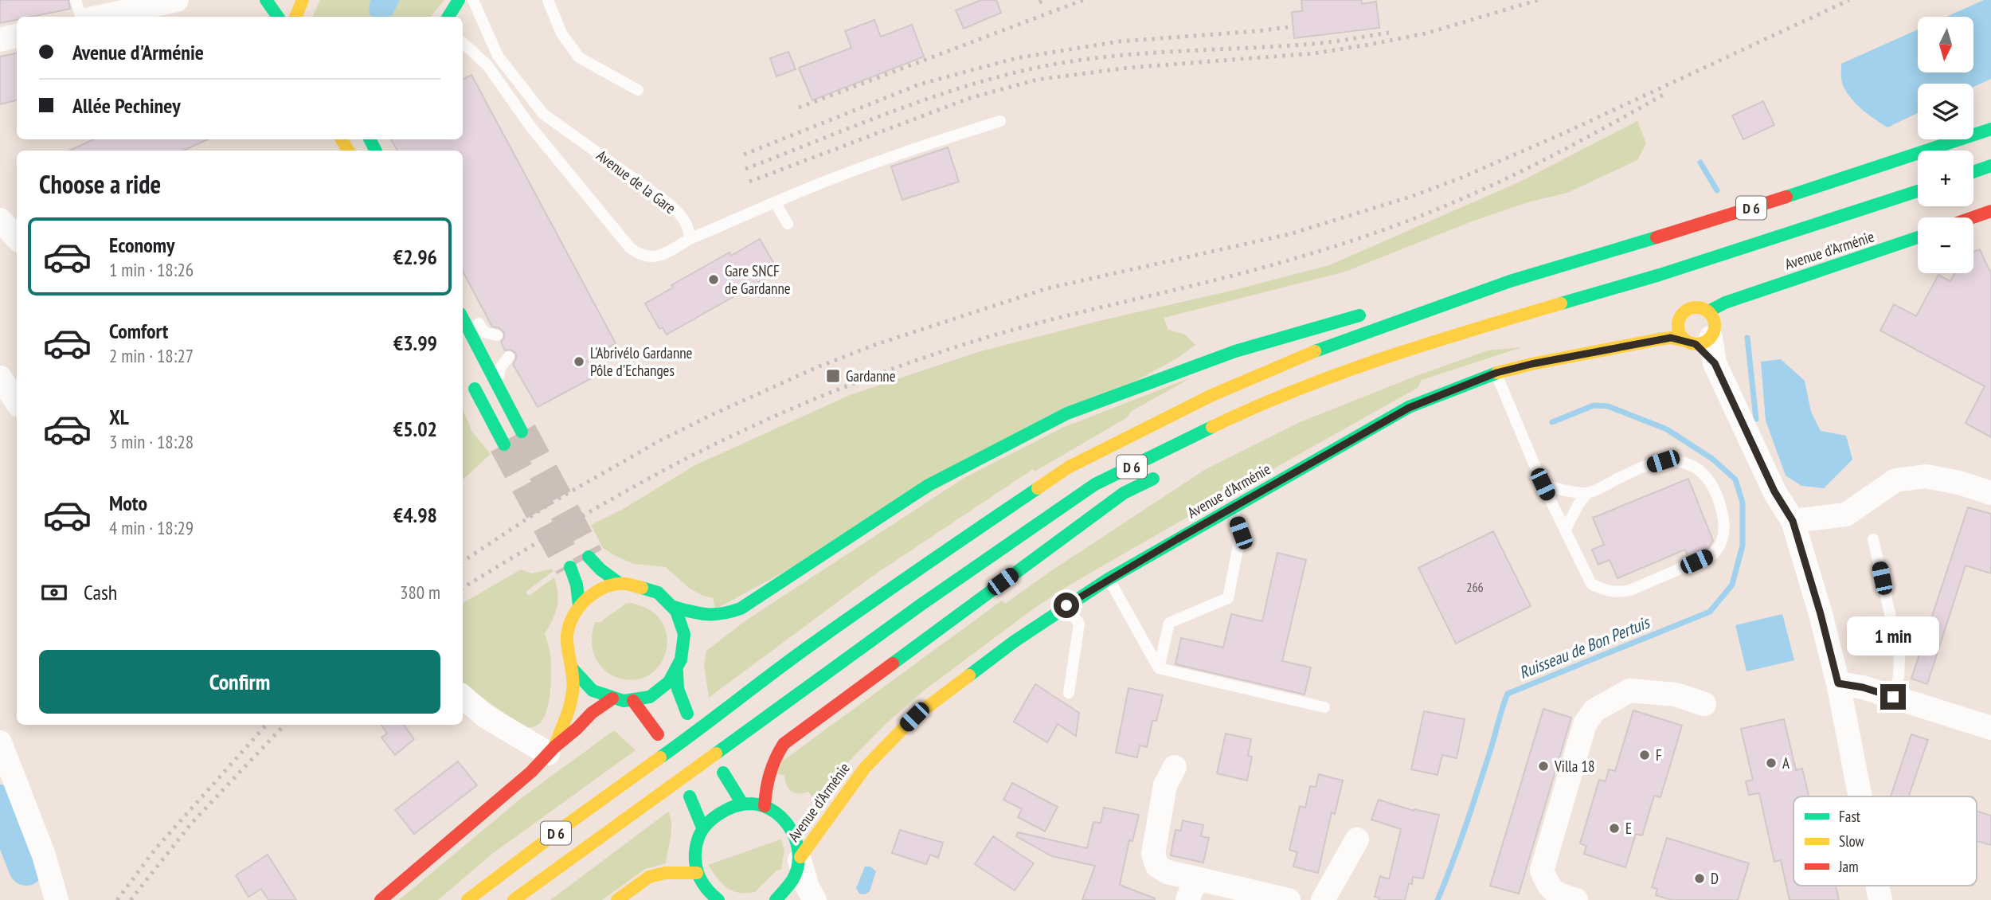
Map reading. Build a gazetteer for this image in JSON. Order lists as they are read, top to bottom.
{
  "streets": {
    "main road": ["D 6", "Avenue d'Arménie"],
    "lane": ["Avenue de la Gare"]
  },
  "water": ["Ruisseau de Bon Pertuis"],
  "places": {
    "other": [
      "Gare SNCF de Gardanne",
      "L'Abrivélo Gardanne Pôle d'Echanges",
      "F",
      "A",
      "Villa 18",
      "E",
      "D"
    ],
    "transit": ["Gardanne"]
  },
  "house_numbers": ["266"],
  "legend": ["Fast", "Slow", "Jam"],
  "north": "bottom",
  "page": {
    "map_buttons": ["+", "−"],
    "banner": ["Avenue d'Arménie", "Allée Pechiney"],
    "heading": "Choose a ride",
    "list": [
      {
        "name": "Economy",
        "note": "1 min · 18:26",
        "value": "€2.96"
      },
      {
        "name": "Comfort",
        "note": "2 min · 18:27",
        "value": "€3.99"
      },
      {
        "name": "XL",
        "note": "3 min · 18:28",
        "value": "€5.02"
      },
      {
        "name": "Moto",
        "note": "4 min · 18:29",
        "value": "€4.98"
      }
    ],
    "pay": ["Cash", "380 m"],
    "bubble": "1 min",
    "buttons": "Confirm"
  }
}
